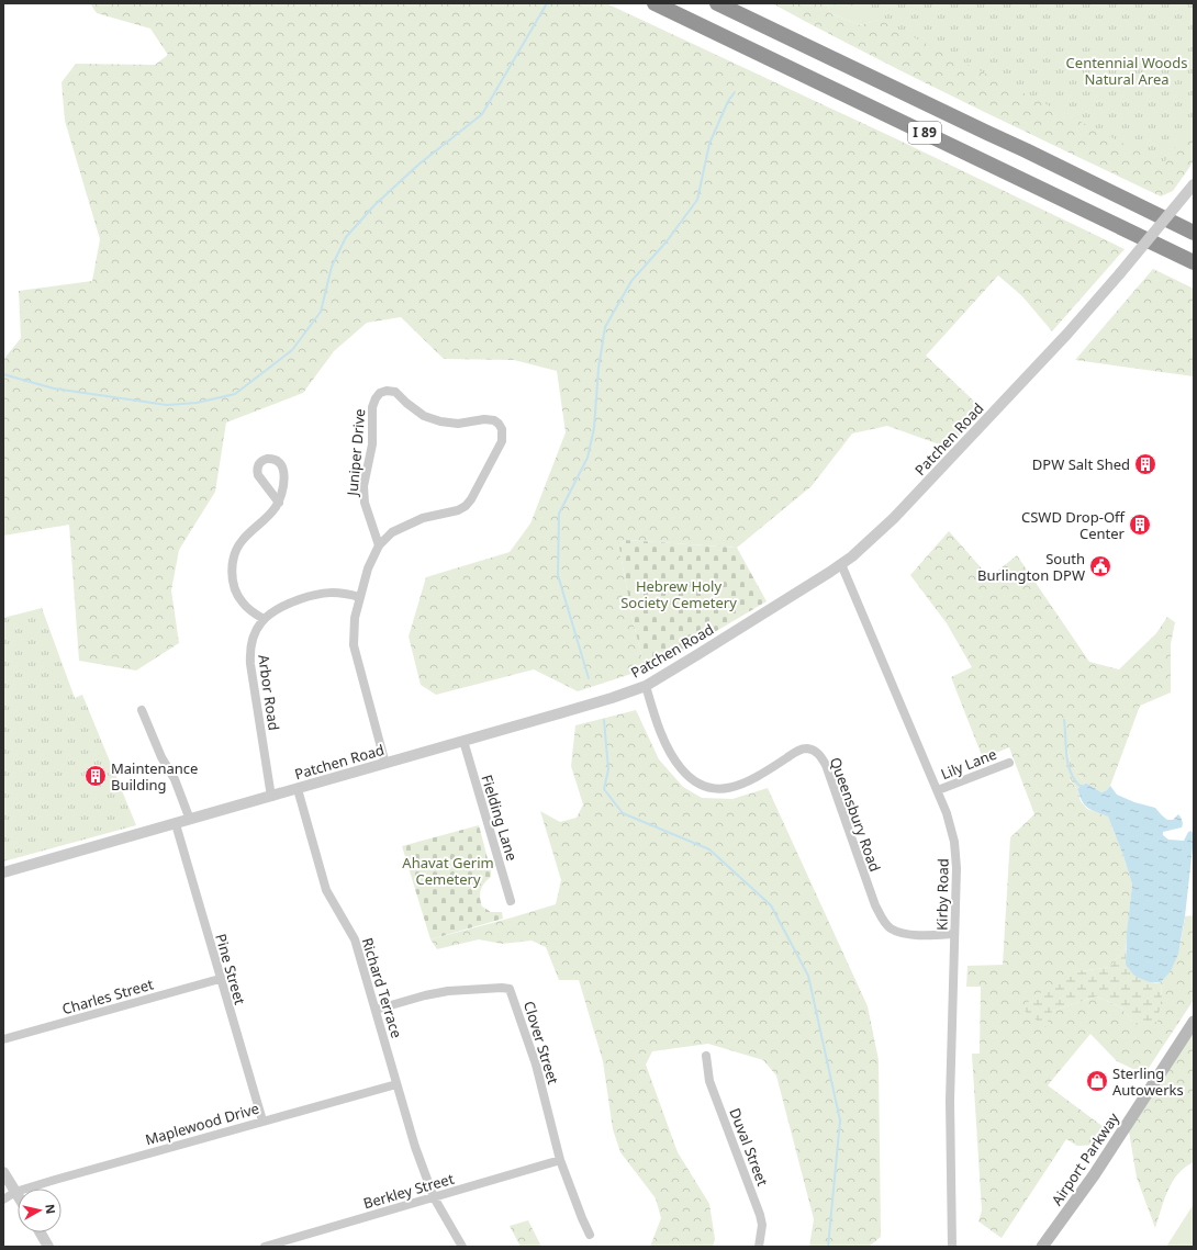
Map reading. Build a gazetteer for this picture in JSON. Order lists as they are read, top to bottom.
{
  "streets": {
    "highway": ["I 89"],
    "main road": ["Airport Parkway"],
    "street": [
      "Patchen Road",
      "Juniper Drive",
      "Arbor Road",
      "Lily Lane",
      "Queensbury Road",
      "Fielding Lane",
      "Kirby Road",
      "Pine Street",
      "Richard Terrace",
      "Charles Street",
      "Clover Street",
      "Maplewood Drive",
      "Duval Street",
      "Berkley Street"
    ]
  },
  "crossings": [
    ["Patchen Road", "Juniper Drive"],
    ["Patchen Road", "Arbor Road"],
    ["Patchen Road", "Queensbury Road"],
    ["Patchen Road", "Fielding Lane"],
    ["Patchen Road", "Kirby Road"],
    ["Patchen Road", "Pine Street"],
    ["Patchen Road", "Richard Terrace"],
    ["Juniper Drive", "Arbor Road"],
    ["Lily Lane", "Kirby Road"],
    ["Queensbury Road", "Kirby Road"],
    ["Pine Street", "Charles Street"],
    ["Pine Street", "Maplewood Drive"],
    ["Richard Terrace", "Clover Street"],
    ["Richard Terrace", "Maplewood Drive"],
    ["Richard Terrace", "Berkley Street"],
    ["Clover Street", "Berkley Street"]
  ],
  "parks": ["Centennial Woods Natural Area", "Hebrew Holy Society Cemetery", "Ahavat Gerim Cemetery"],
  "places": {
    "building": ["DPW Salt Shed", "CSWD Drop-Off Center", "Maintenance Building"],
    "public building": ["South Burlington DPW"],
    "shop": ["Sterling Autowerks"]
  },
  "north": "right"
}
